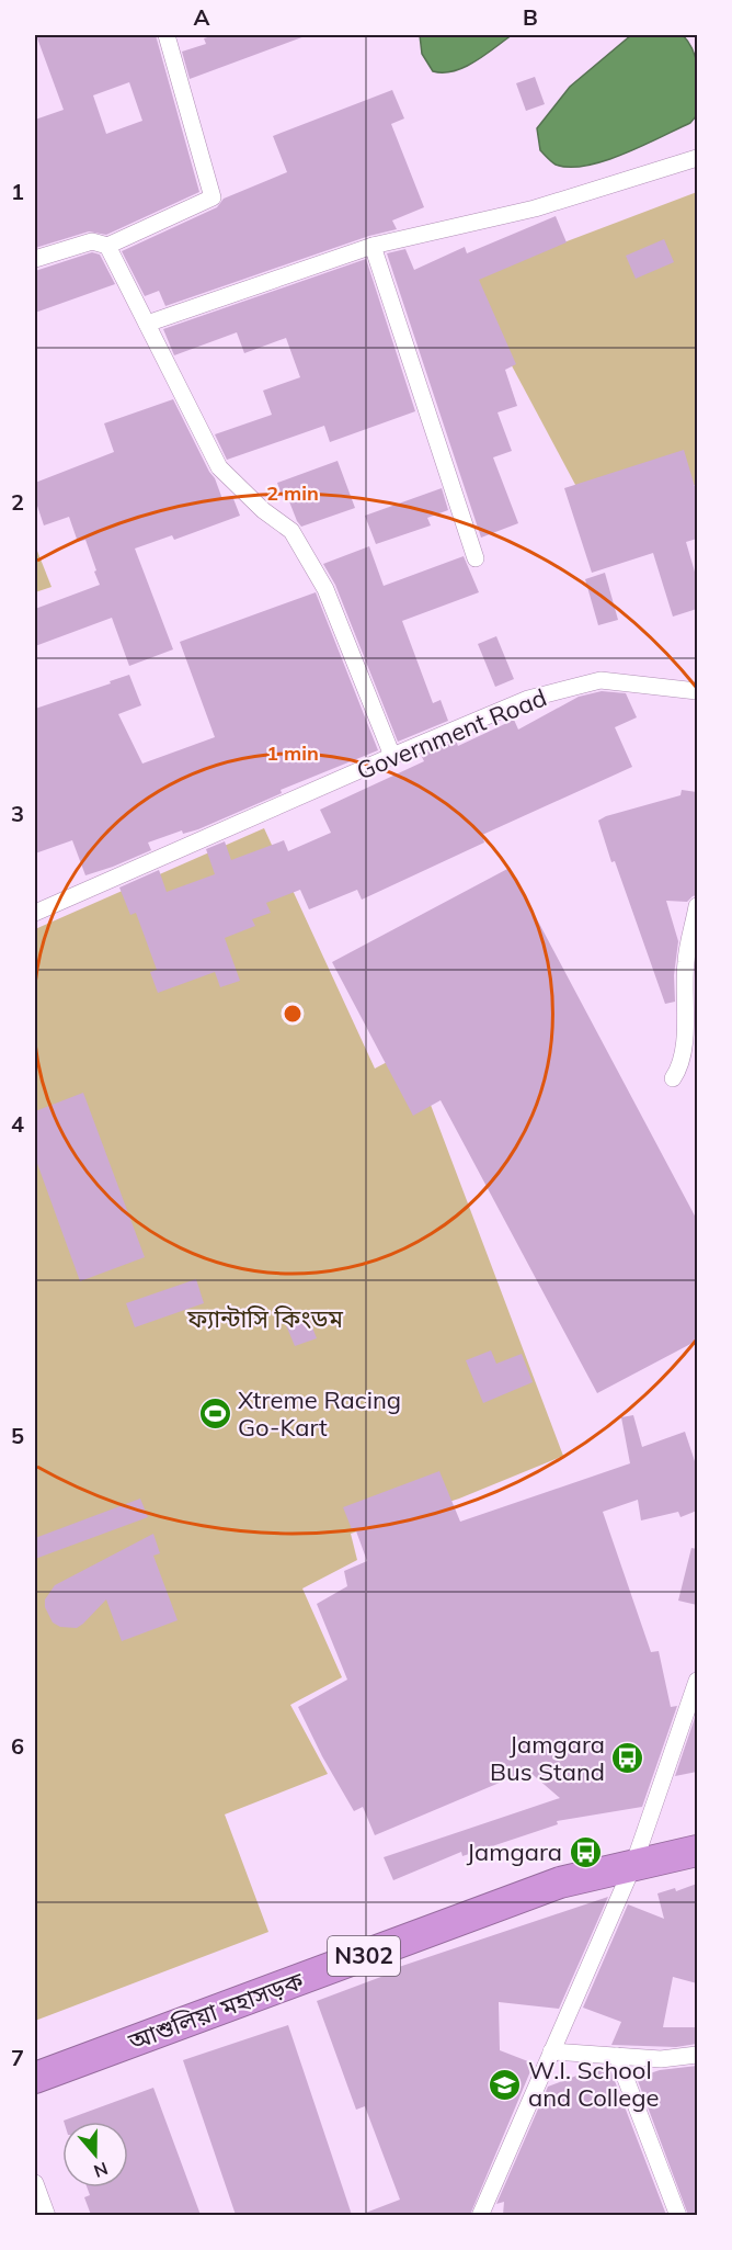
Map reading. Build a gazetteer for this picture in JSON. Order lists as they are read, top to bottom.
{
  "streets": {
    "highway": ["N302", "আশুলিয়া মহাসড়ক"],
    "street": ["Government Road"]
  },
  "parks": ["ফ্যান্টাসি কিংডম"],
  "places": {
    "sports": ["Xtreme Racing Go-Kart"],
    "bus stop": ["Jamgara Bus Stand", "Jamgara"],
    "school or university": ["W.I. School and College"]
  },
  "north": "bottom",
  "grid": {
    "columns": ["A", "B"],
    "rows": [
      "1",
      "2",
      "3",
      "4",
      "5",
      "6",
      "7"
    ]
  },
  "rings": ["2 min", "1 min"]
}
